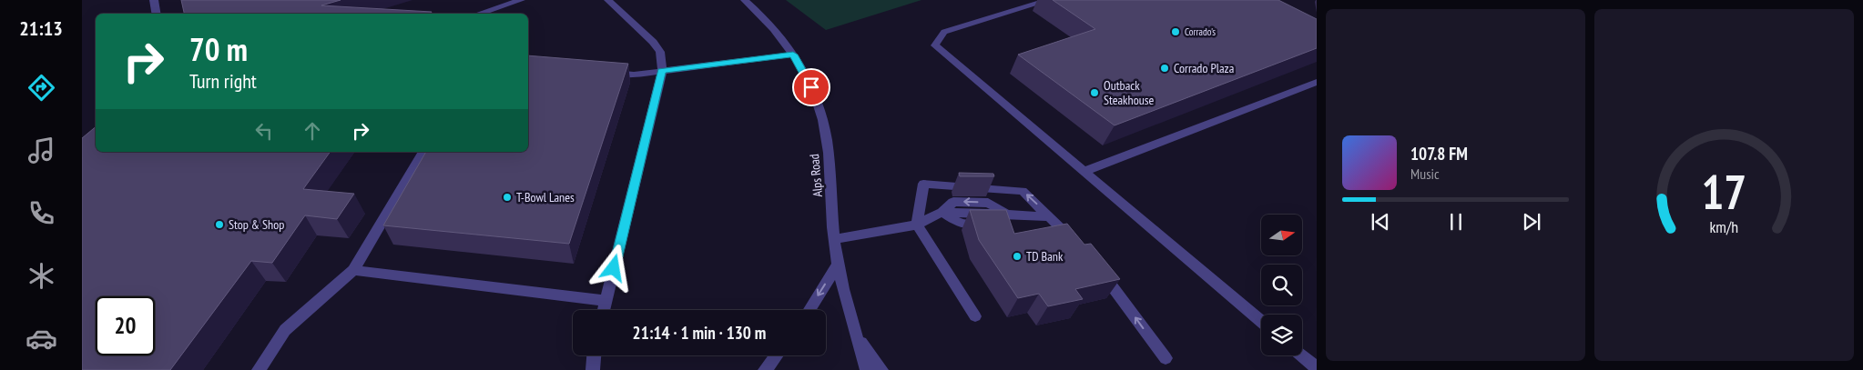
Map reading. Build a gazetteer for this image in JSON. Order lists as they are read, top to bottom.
{
  "streets": {
    "street": ["Alps Road"]
  },
  "places": [
    "Corrado's",
    "Corrado Plaza",
    "Outback Steakhouse",
    "T-Bowl Lanes",
    "Stop & Shop",
    "TD Bank"
  ],
  "north": "right",
  "page": {
    "tabs": "21:13",
    "turn": ["70 m", "Turn right"],
    "song": ["107.8 FM", "Music"],
    "limit": "20",
    "trip": "21:14 · 1 min · 130 m",
    "gauge": ["17", "km/h"]
  }
}
